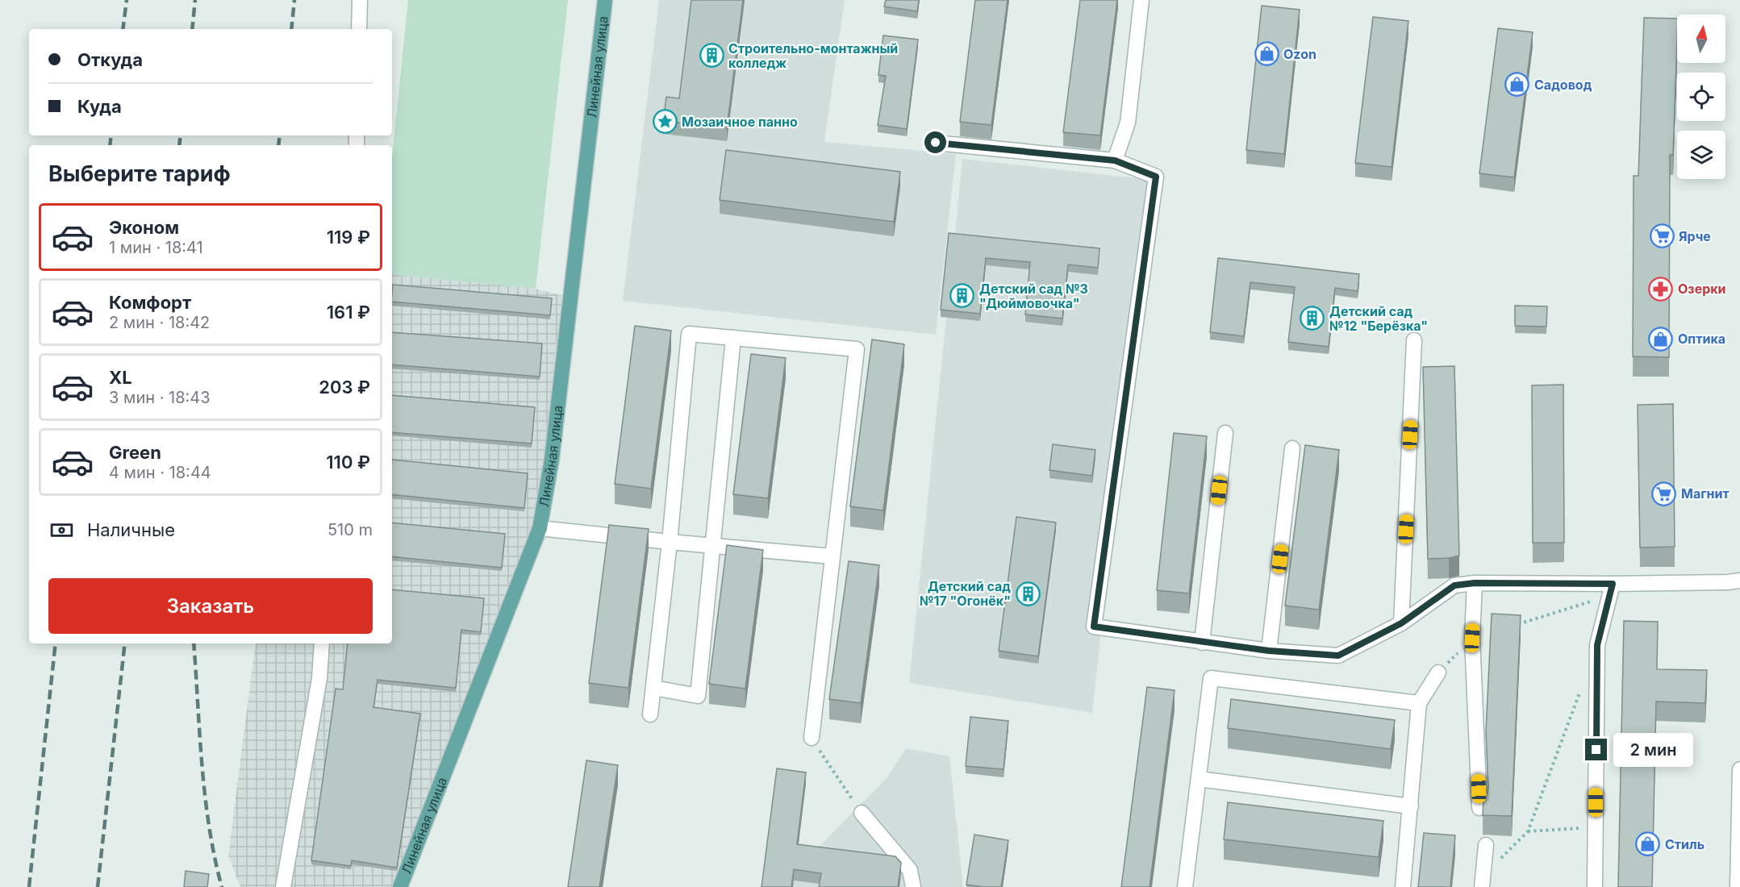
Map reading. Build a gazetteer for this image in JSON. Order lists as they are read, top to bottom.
{
  "streets": {
    "main road": ["Линейная улица"]
  },
  "places": {
    "shop": [
      "Ozon",
      "Садовод",
      "Оптика",
      "Стиль"
    ],
    "building": [
      "Строительно-монтажный колледж",
      "Детский сад №3 \"Дюймовочка\"",
      "Детский сад №12 \"Берёзка\"",
      "Детский сад №17 \"Огонёк\""
    ],
    "place": ["Мозаичное панно"],
    "supermarket": ["Ярче", "Магнит"],
    "pharmacy": ["Озерки"]
  },
  "north": "top",
  "page": {
    "banner": ["Откуда", "Куда"],
    "heading": "Выберите тариф",
    "list": [
      {
        "name": "Эконом",
        "note": "1 мин · 18:41",
        "value": "119 ₽"
      },
      {
        "name": "Комфорт",
        "note": "2 мин · 18:42",
        "value": "161 ₽"
      },
      {
        "name": "XL",
        "note": "3 мин · 18:43",
        "value": "203 ₽"
      },
      {
        "name": "Green",
        "note": "4 мин · 18:44",
        "value": "110 ₽"
      }
    ],
    "pay": ["Наличные", "510 m"],
    "buttons": "Заказать",
    "bubble": "2 мин"
  }
}
